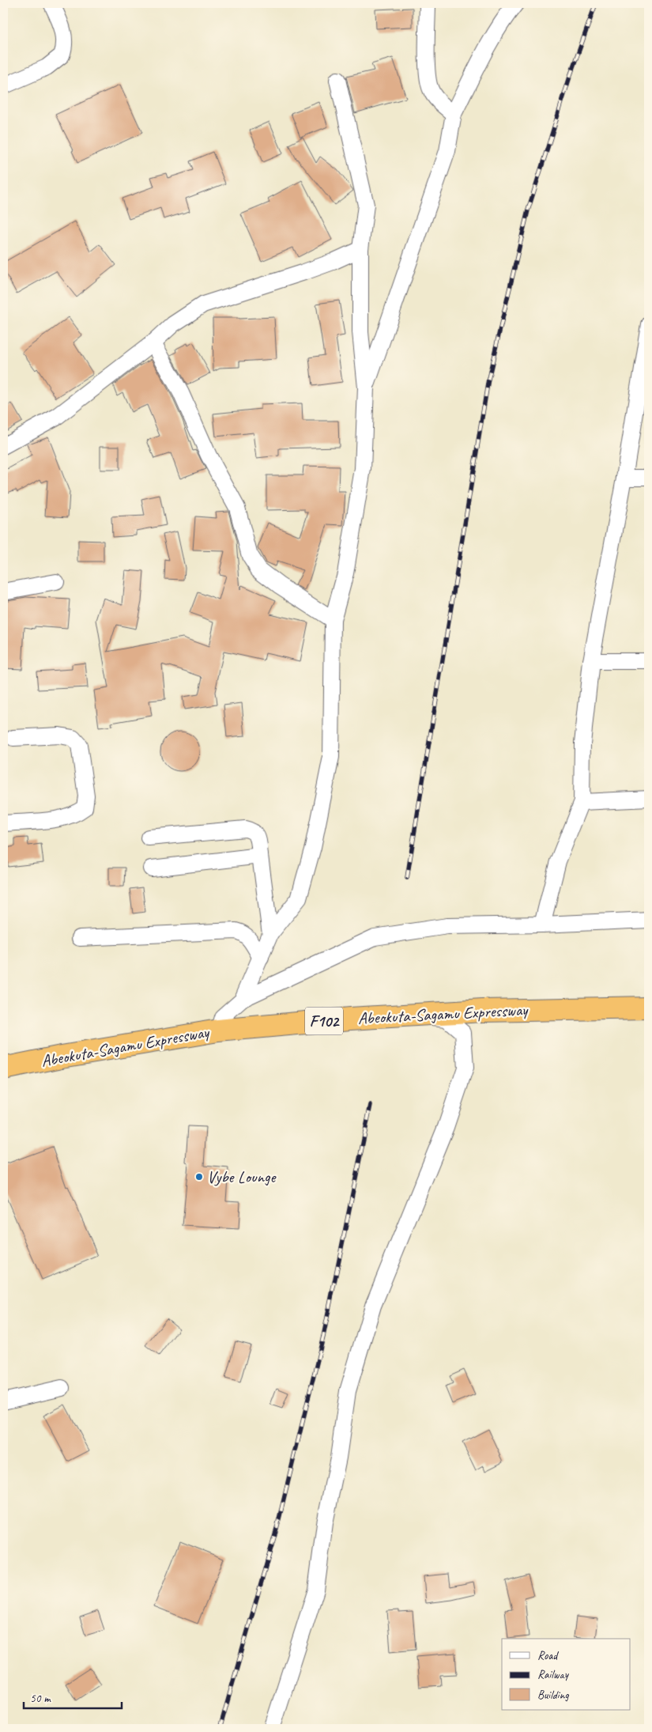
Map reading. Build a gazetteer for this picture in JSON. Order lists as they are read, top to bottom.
{
  "streets": {
    "highway": ["Abeokuta-Sagamu Expressway", "F102"]
  },
  "places": ["Vybe Lounge"],
  "legend": ["Road", "Railway", "Building"],
  "scale_bar": "50 m"
}
